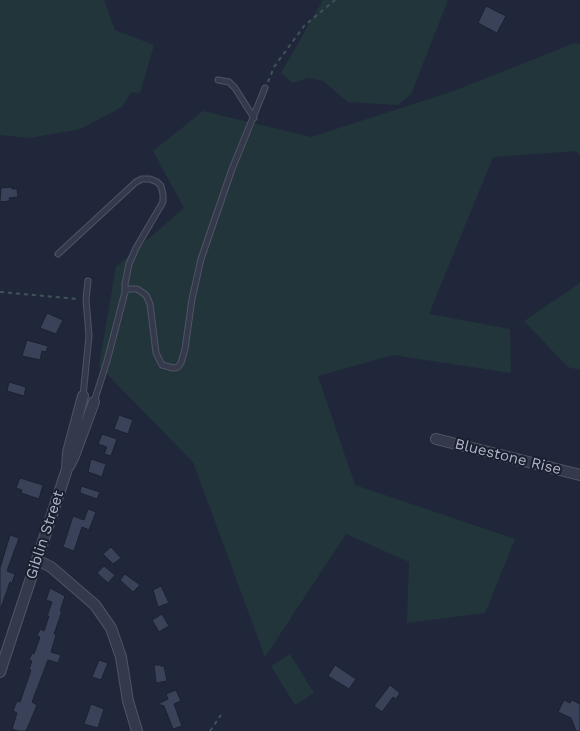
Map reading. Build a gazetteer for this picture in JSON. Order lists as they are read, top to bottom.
{
  "streets": {
    "street": ["Bluestone Rise", "Giblin Street"]
  }
}
